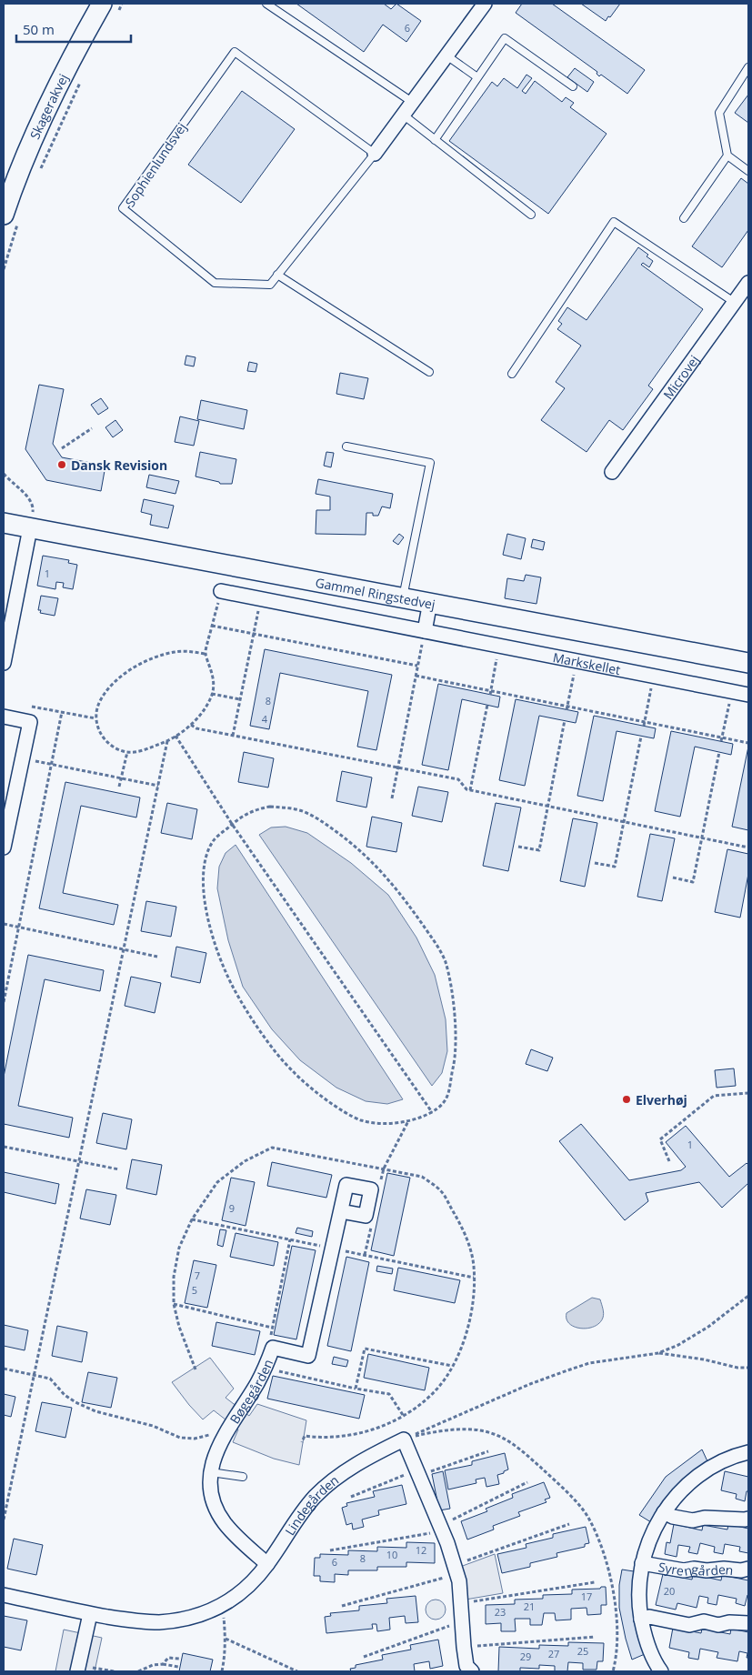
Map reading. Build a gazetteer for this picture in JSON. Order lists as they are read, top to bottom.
{
  "streets": {
    "street": [
      "Skagerakvej",
      "Sophienlundsvej",
      "Microvej",
      "Gammel Ringstedvej",
      "Markskellet",
      "Bøgegården",
      "Lindegården",
      "Syrengården"
    ]
  },
  "crossings": [
    ["Bøgegården", "Lindegården"]
  ],
  "places": ["Dansk Revision", "Elverhøj"],
  "house_numbers": [
    "6",
    "1",
    "8",
    "4",
    "1",
    "9",
    "7",
    "5",
    "12",
    "10",
    "8",
    "6",
    "20",
    "17",
    "21",
    "23",
    "25",
    "27",
    "29"
  ],
  "scale_bar": "50 m"
}
